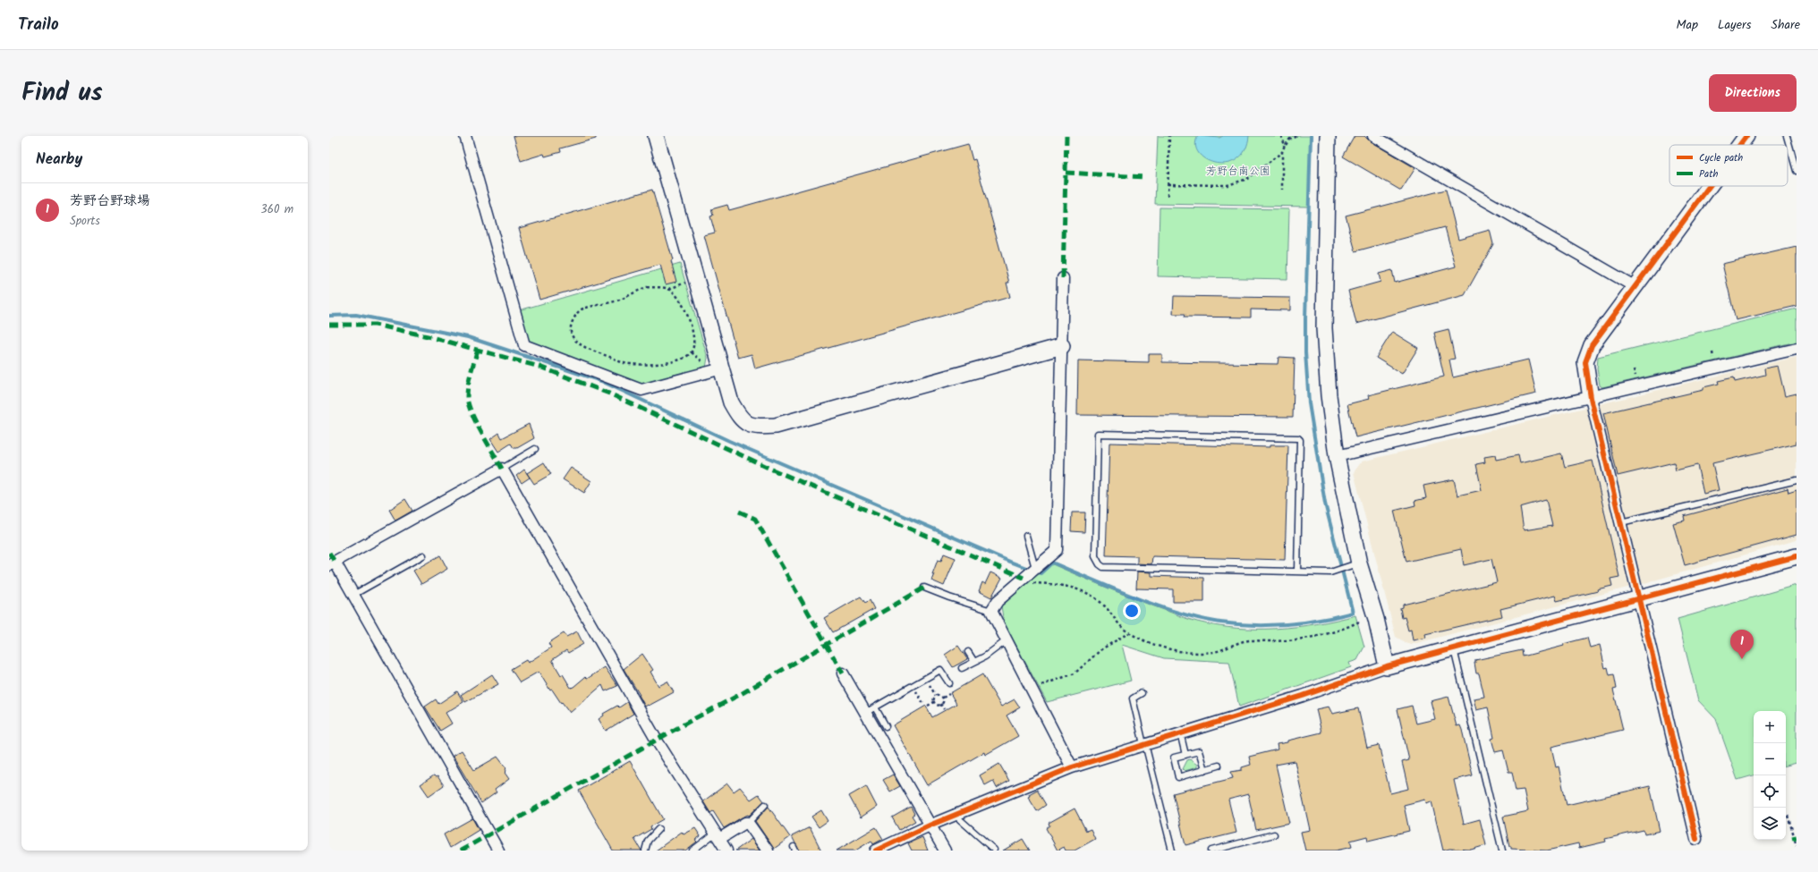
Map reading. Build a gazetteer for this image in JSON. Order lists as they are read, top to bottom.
{
  "parks": ["芳野台南公園"],
  "legend": ["Cycle path", "Path"],
  "page": {
    "header": "Trailo",
    "nav": ["Map", "Layers", "Share"],
    "title": "Find us",
    "buttons": "Directions",
    "heading": "Nearby",
    "list": [
      {
        "mark": "1",
        "name": "芳野台野球場",
        "note": "Sports",
        "value": "360 m"
      }
    ],
    "pins": "1",
    "map_buttons": ["+", "−"]
  }
}
